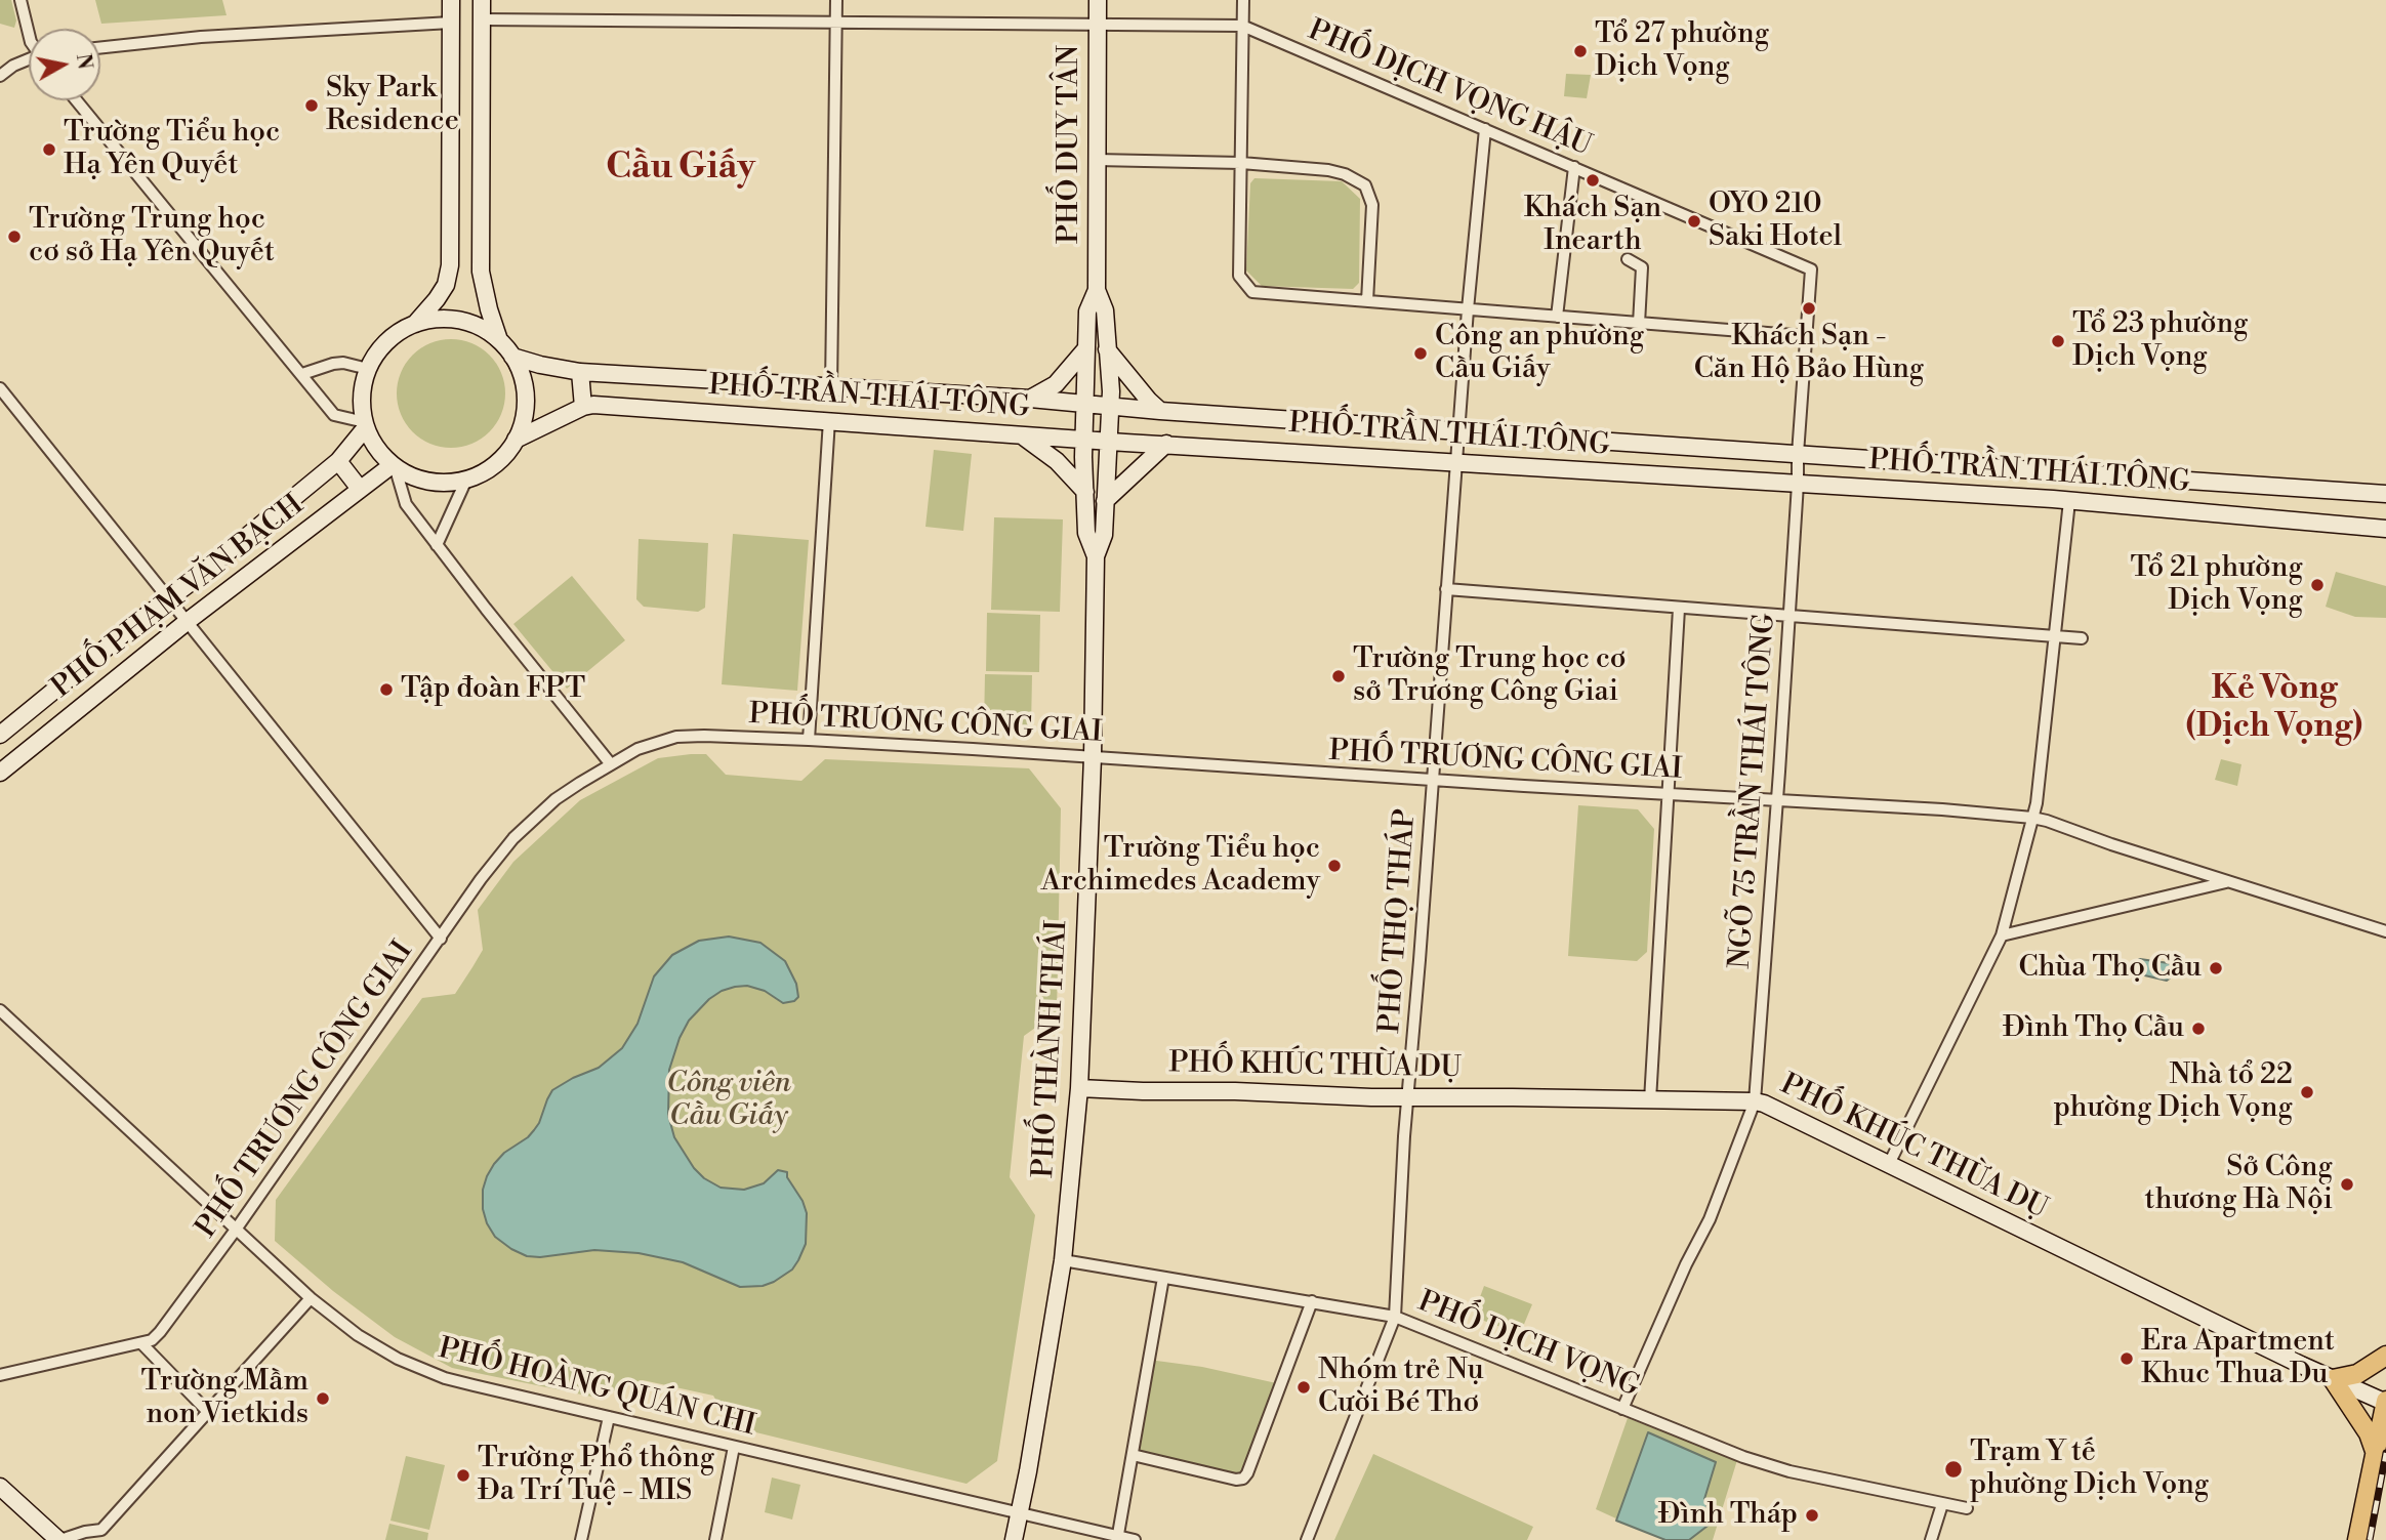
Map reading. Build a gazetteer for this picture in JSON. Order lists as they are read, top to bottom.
{
  "streets": {
    "main road": [
      "PHỐ DUY TÂN",
      "PHỐ TRẦN THÁI TÔNG",
      "PHỐ PHẠM VĂN BẠCH",
      "PHỐ THÀNH THÁI",
      "PHỐ KHÚC THỪA DỤ"
    ],
    "street": [
      "PHỐ DỊCH VỌNG HẬU",
      "PHỐ TRƯƠNG CÔNG GIAI",
      "NGÕ 75 TRẦN THÁI TÔNG",
      "PHỐ THỌ THÁP",
      "PHỐ DỊCH VỌNG",
      "PHỐ HOÀNG QUÁN CHI"
    ]
  },
  "crossings": [
    ["PHỐ DỊCH VỌNG HẬU", "PHỐ DUY TÂN"],
    ["PHỐ DỊCH VỌNG HẬU", "PHỐ TRẦN THÁI TÔNG"],
    ["PHỐ DỊCH VỌNG HẬU", "NGÕ 75 TRẦN THÁI TÔNG"],
    ["PHỐ DỊCH VỌNG HẬU", "PHỐ THỌ THÁP"],
    ["PHỐ DUY TÂN", "PHỐ TRẦN THÁI TÔNG"],
    ["PHỐ DUY TÂN", "PHỐ THÀNH THÁI"],
    ["PHỐ TRẦN THÁI TÔNG", "PHỐ PHẠM VĂN BẠCH"],
    ["PHỐ TRẦN THÁI TÔNG", "NGÕ 75 TRẦN THÁI TÔNG"],
    ["PHỐ TRẦN THÁI TÔNG", "PHỐ THỌ THÁP"],
    ["PHỐ TRẦN THÁI TÔNG", "PHỐ THÀNH THÁI"],
    ["PHỐ TRƯƠNG CÔNG GIAI", "NGÕ 75 TRẦN THÁI TÔNG"],
    ["PHỐ TRƯƠNG CÔNG GIAI", "PHỐ THỌ THÁP"],
    ["PHỐ TRƯƠNG CÔNG GIAI", "PHỐ THÀNH THÁI"],
    ["PHỐ TRƯƠNG CÔNG GIAI", "PHỐ HOÀNG QUÁN CHI"],
    ["NGÕ 75 TRẦN THÁI TÔNG", "PHỐ KHÚC THỪA DỤ"],
    ["NGÕ 75 TRẦN THÁI TÔNG", "PHỐ DỊCH VỌNG"],
    ["PHỐ THỌ THÁP", "PHỐ KHÚC THỪA DỤ"],
    ["PHỐ THỌ THÁP", "PHỐ DỊCH VỌNG"],
    ["PHỐ THÀNH THÁI", "PHỐ KHÚC THỪA DỤ"],
    ["PHỐ THÀNH THÁI", "PHỐ DỊCH VỌNG"],
    ["PHỐ THÀNH THÁI", "PHỐ HOÀNG QUÁN CHI"]
  ],
  "districts": ["Cầu Giấy", "Kẻ Vòng (Dịch Vọng)"],
  "parks": ["Công viên Cầu Giấy"],
  "places": [
    "Tổ 27 phường Dịch Vọng",
    "Sky Park Residence",
    "Trường Tiểu học Hạ Yên Quyết",
    "Khách Sạn Inearth",
    "OYO 210 Saki Hotel",
    "Trường Trung học cơ sở Hạ Yên Quyết",
    "Khách Sạn - Căn Hộ Bảo Hùng",
    "Tổ 23 phường Dịch Vọng",
    "Công an phường Cầu Giấy",
    "Tổ 21 phường Dịch Vọng",
    "Trường Trung học cơ sở Trương Công Giai",
    "Tập đoàn FPT",
    "Trường Tiểu học Archimedes Academy",
    "Chùa Thọ Cầu",
    "Đình Thọ Cầu",
    "Nhà tổ 22 phường Dịch Vọng",
    "Sở Công thương Hà Nội",
    "Era Apartment Khuc Thua Du",
    "Nhóm trẻ Nụ Cười Bé Thơ",
    "Trường Mầm non Vietkids",
    "Trạm Y tế phường Dịch Vọng",
    "Trường Phổ thông Đa Trí Tuệ - MIS",
    "Đình Tháp"
  ],
  "north": "right"
}
